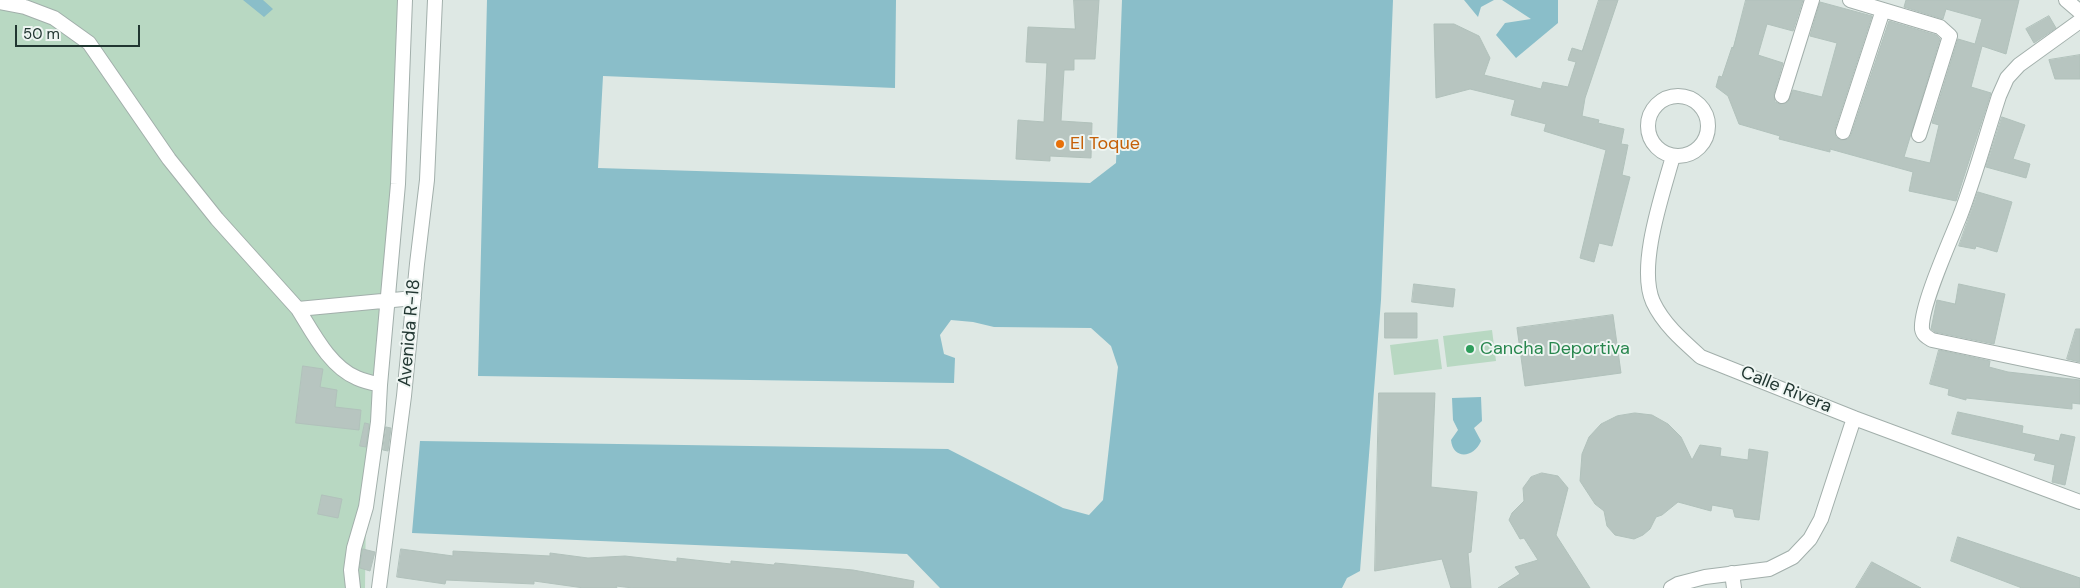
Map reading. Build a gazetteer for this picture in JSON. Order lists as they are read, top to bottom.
{
  "streets": {
    "street": ["Avenida R-18", "Calle Rivera"]
  },
  "places": ["El Toque", "Cancha Deportiva"],
  "scale_bar": "50 m"
}
